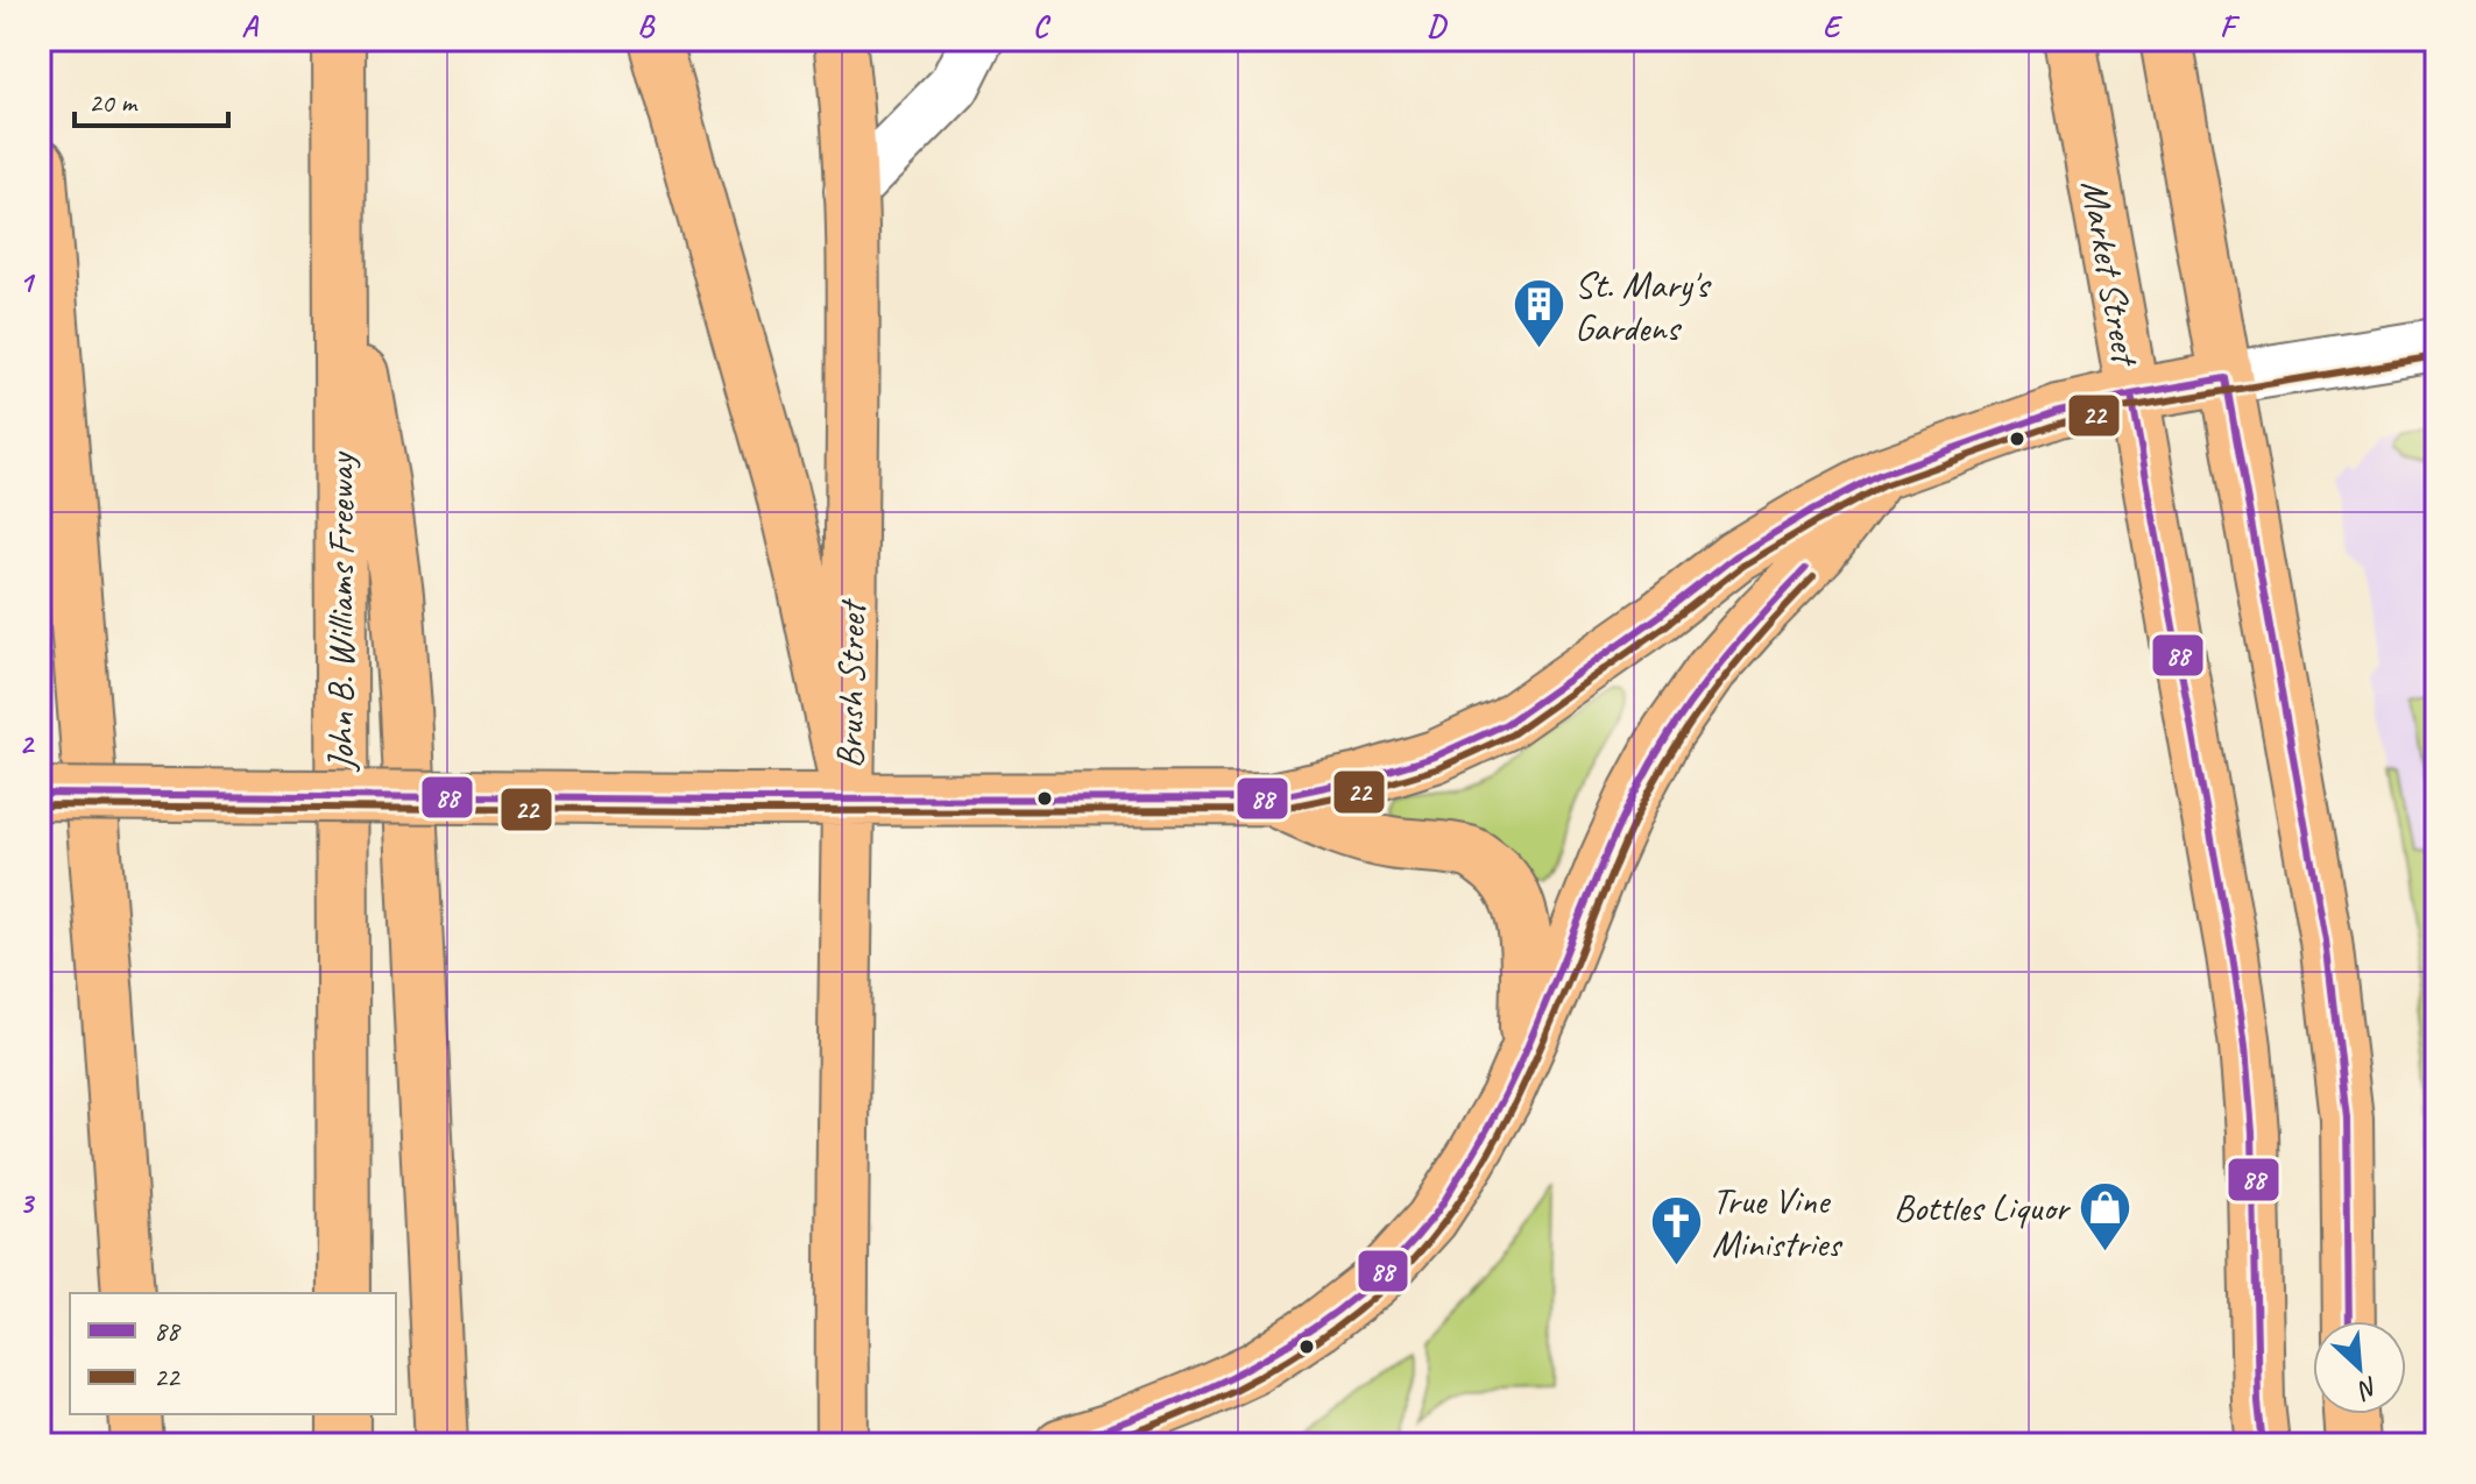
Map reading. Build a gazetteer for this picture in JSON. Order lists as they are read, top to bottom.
{
  "streets": {
    "main road": ["Market Street", "John B. Williams Freeway", "Brush Street"]
  },
  "places": {
    "building": ["St. Mary's Gardens"],
    "shop": ["Bottles Liquor"],
    "church": ["True Vine Ministries"]
  },
  "lines": ["transit line 22", "transit line 88"],
  "legend": ["88", "22"],
  "scale_bar": "20 m",
  "north": "bottom right",
  "grid": {
    "columns": [
      "A",
      "B",
      "C",
      "D",
      "E",
      "F"
    ],
    "rows": ["1", "2", "3"]
  }
}
